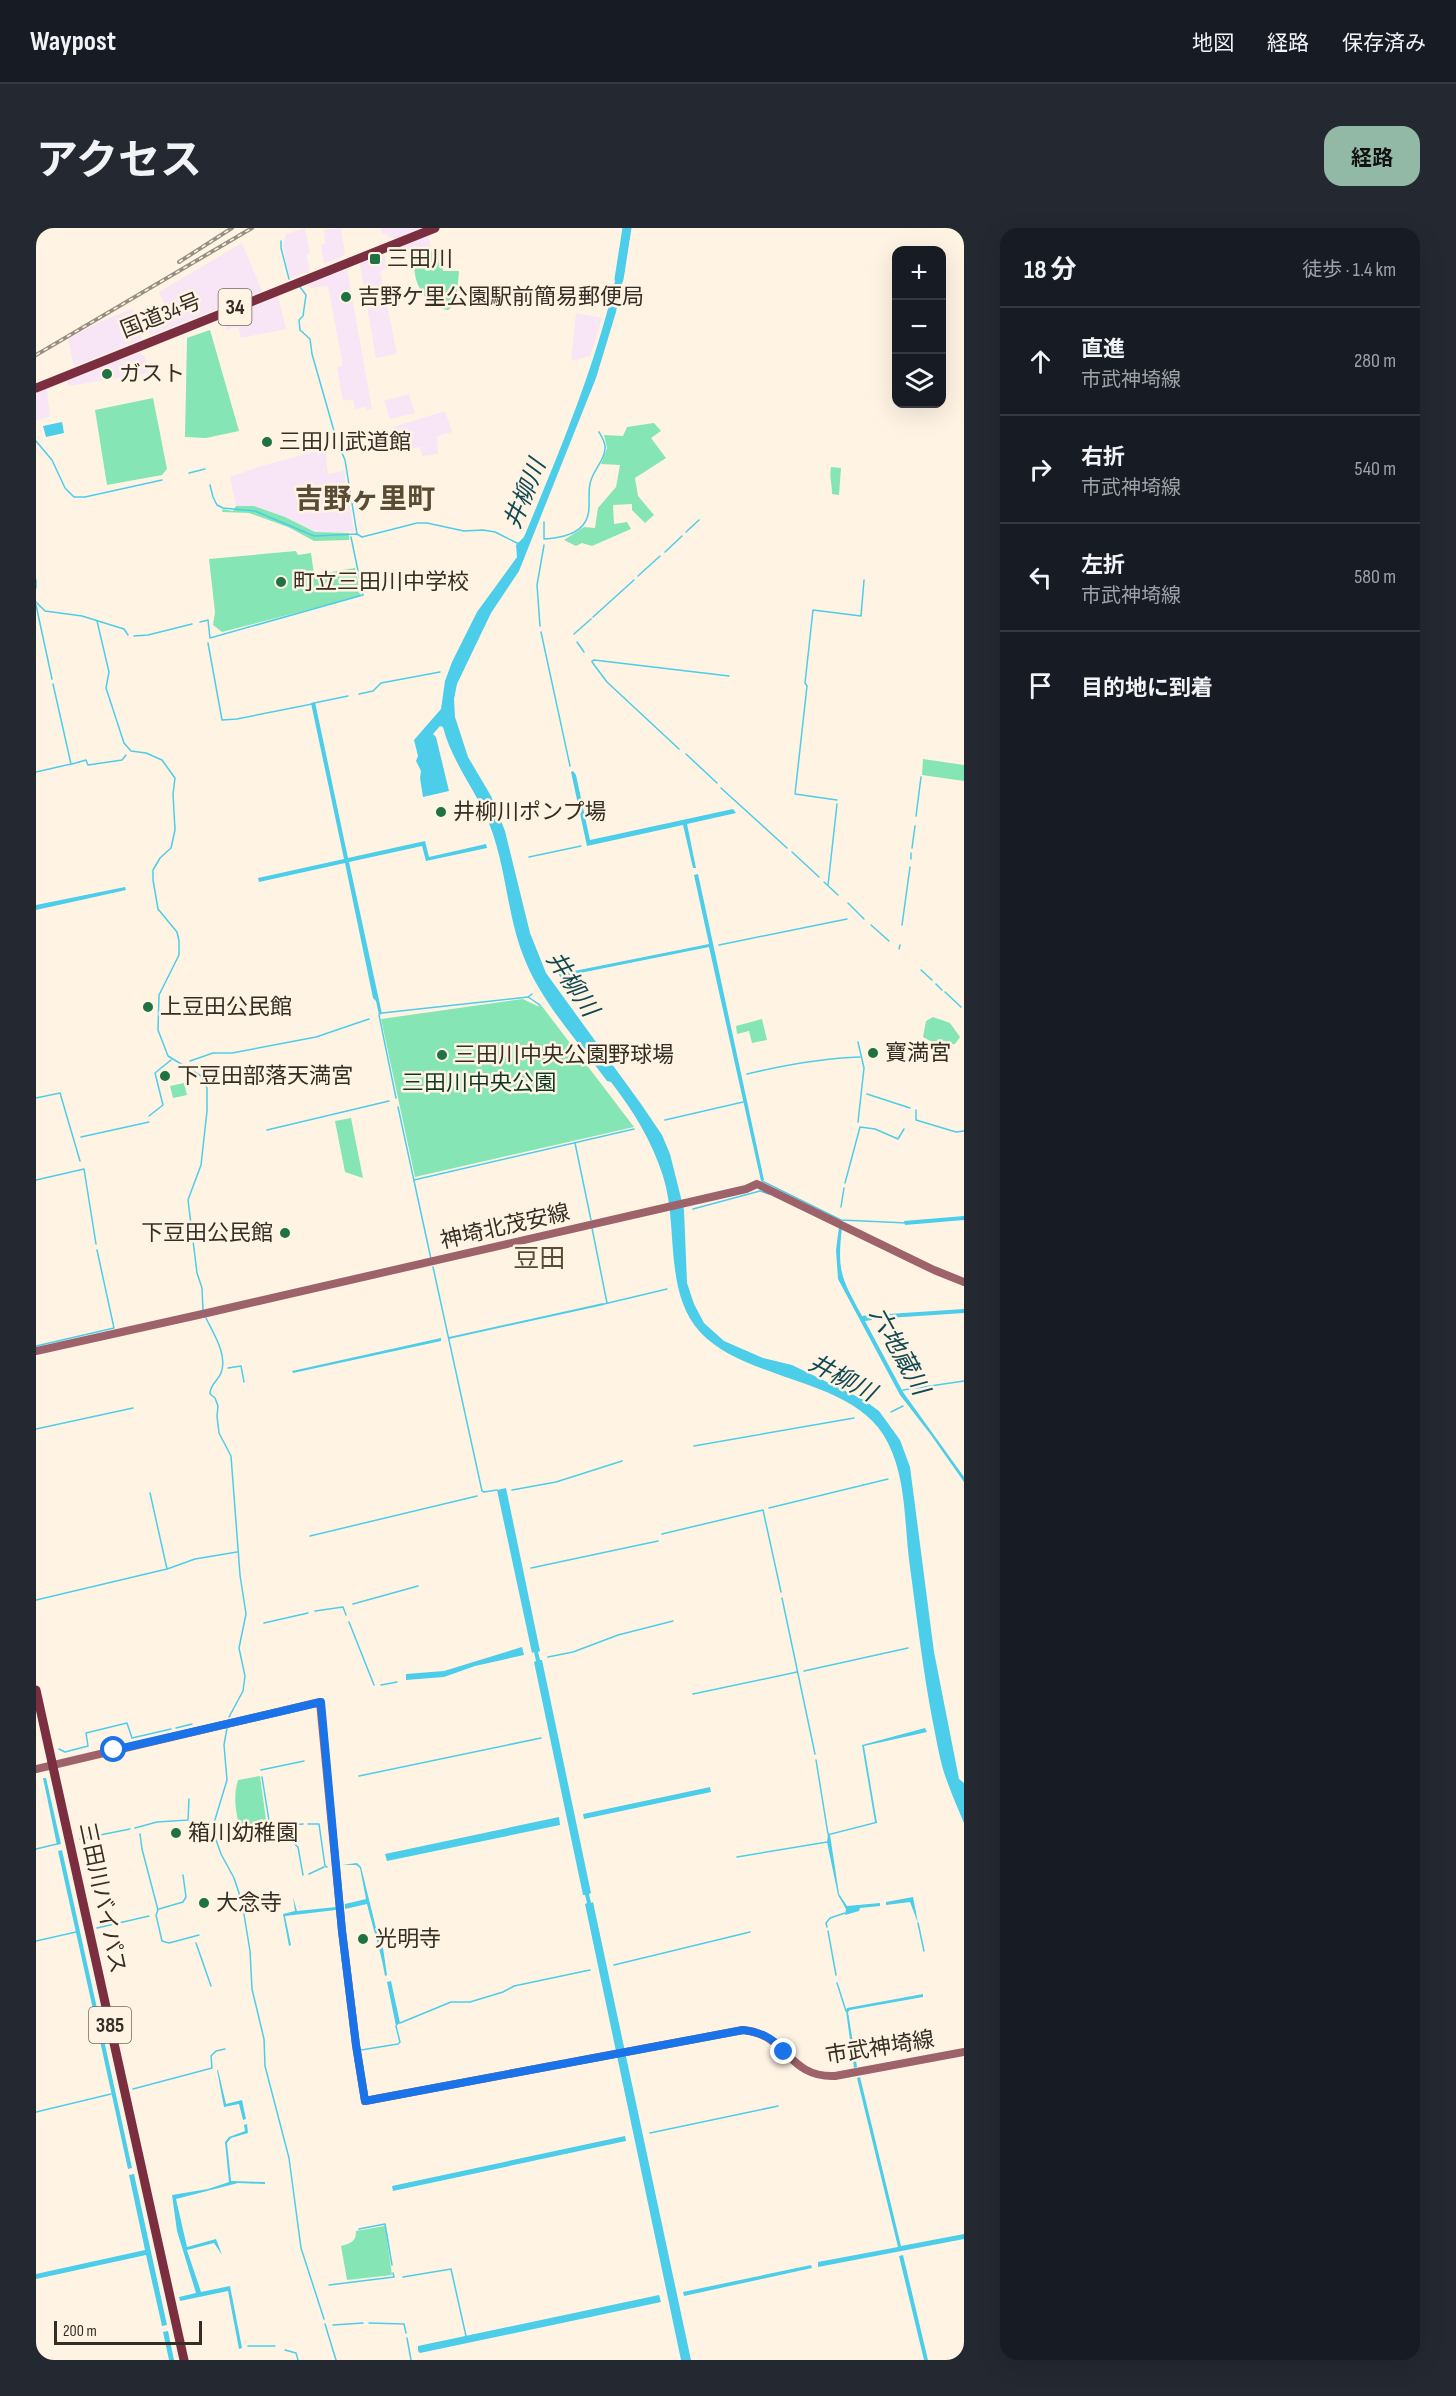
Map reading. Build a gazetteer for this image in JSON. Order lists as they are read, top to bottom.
{
  "streets": {
    "highway": [
      "34",
      "国道34号",
      "三田川バイパス",
      "385"
    ],
    "main road": ["神埼北茂安線", "市武神埼線"]
  },
  "crossings": [
    ["三田川バイパス", "市武神埼線"]
  ],
  "districts": ["吉野ヶ里町", "豆田"],
  "water": ["井柳川", "六地蔵川"],
  "parks": ["三田川中央公園"],
  "places": {
    "transit": ["三田川"],
    "other": [
      "吉野ケ里公園駅前簡易郵便局",
      "ガスト",
      "三田川武道館",
      "町立三田川中学校",
      "井柳川ポンプ場",
      "上豆田公民館",
      "寶満宮",
      "三田川中央公園野球場",
      "下豆田部落天満宮",
      "下豆田公民館",
      "箱川幼稚園",
      "大念寺",
      "光明寺"
    ]
  },
  "scale_bar": "200 m",
  "page": {
    "header": "Waypost",
    "nav": ["地図", "経路", "保存済み"],
    "title": "アクセス",
    "buttons": "経路",
    "heading": ["18 分", "徒歩 · 1.4 km"],
    "map_buttons": ["+", "−"],
    "list": [
      ["直進", "市武神埼線", "280 m"],
      ["右折", "市武神埼線", "540 m"],
      ["左折", "市武神埼線", "580 m"],
      "目的地に到着"
    ],
    "scale": "200 m"
  }
}
